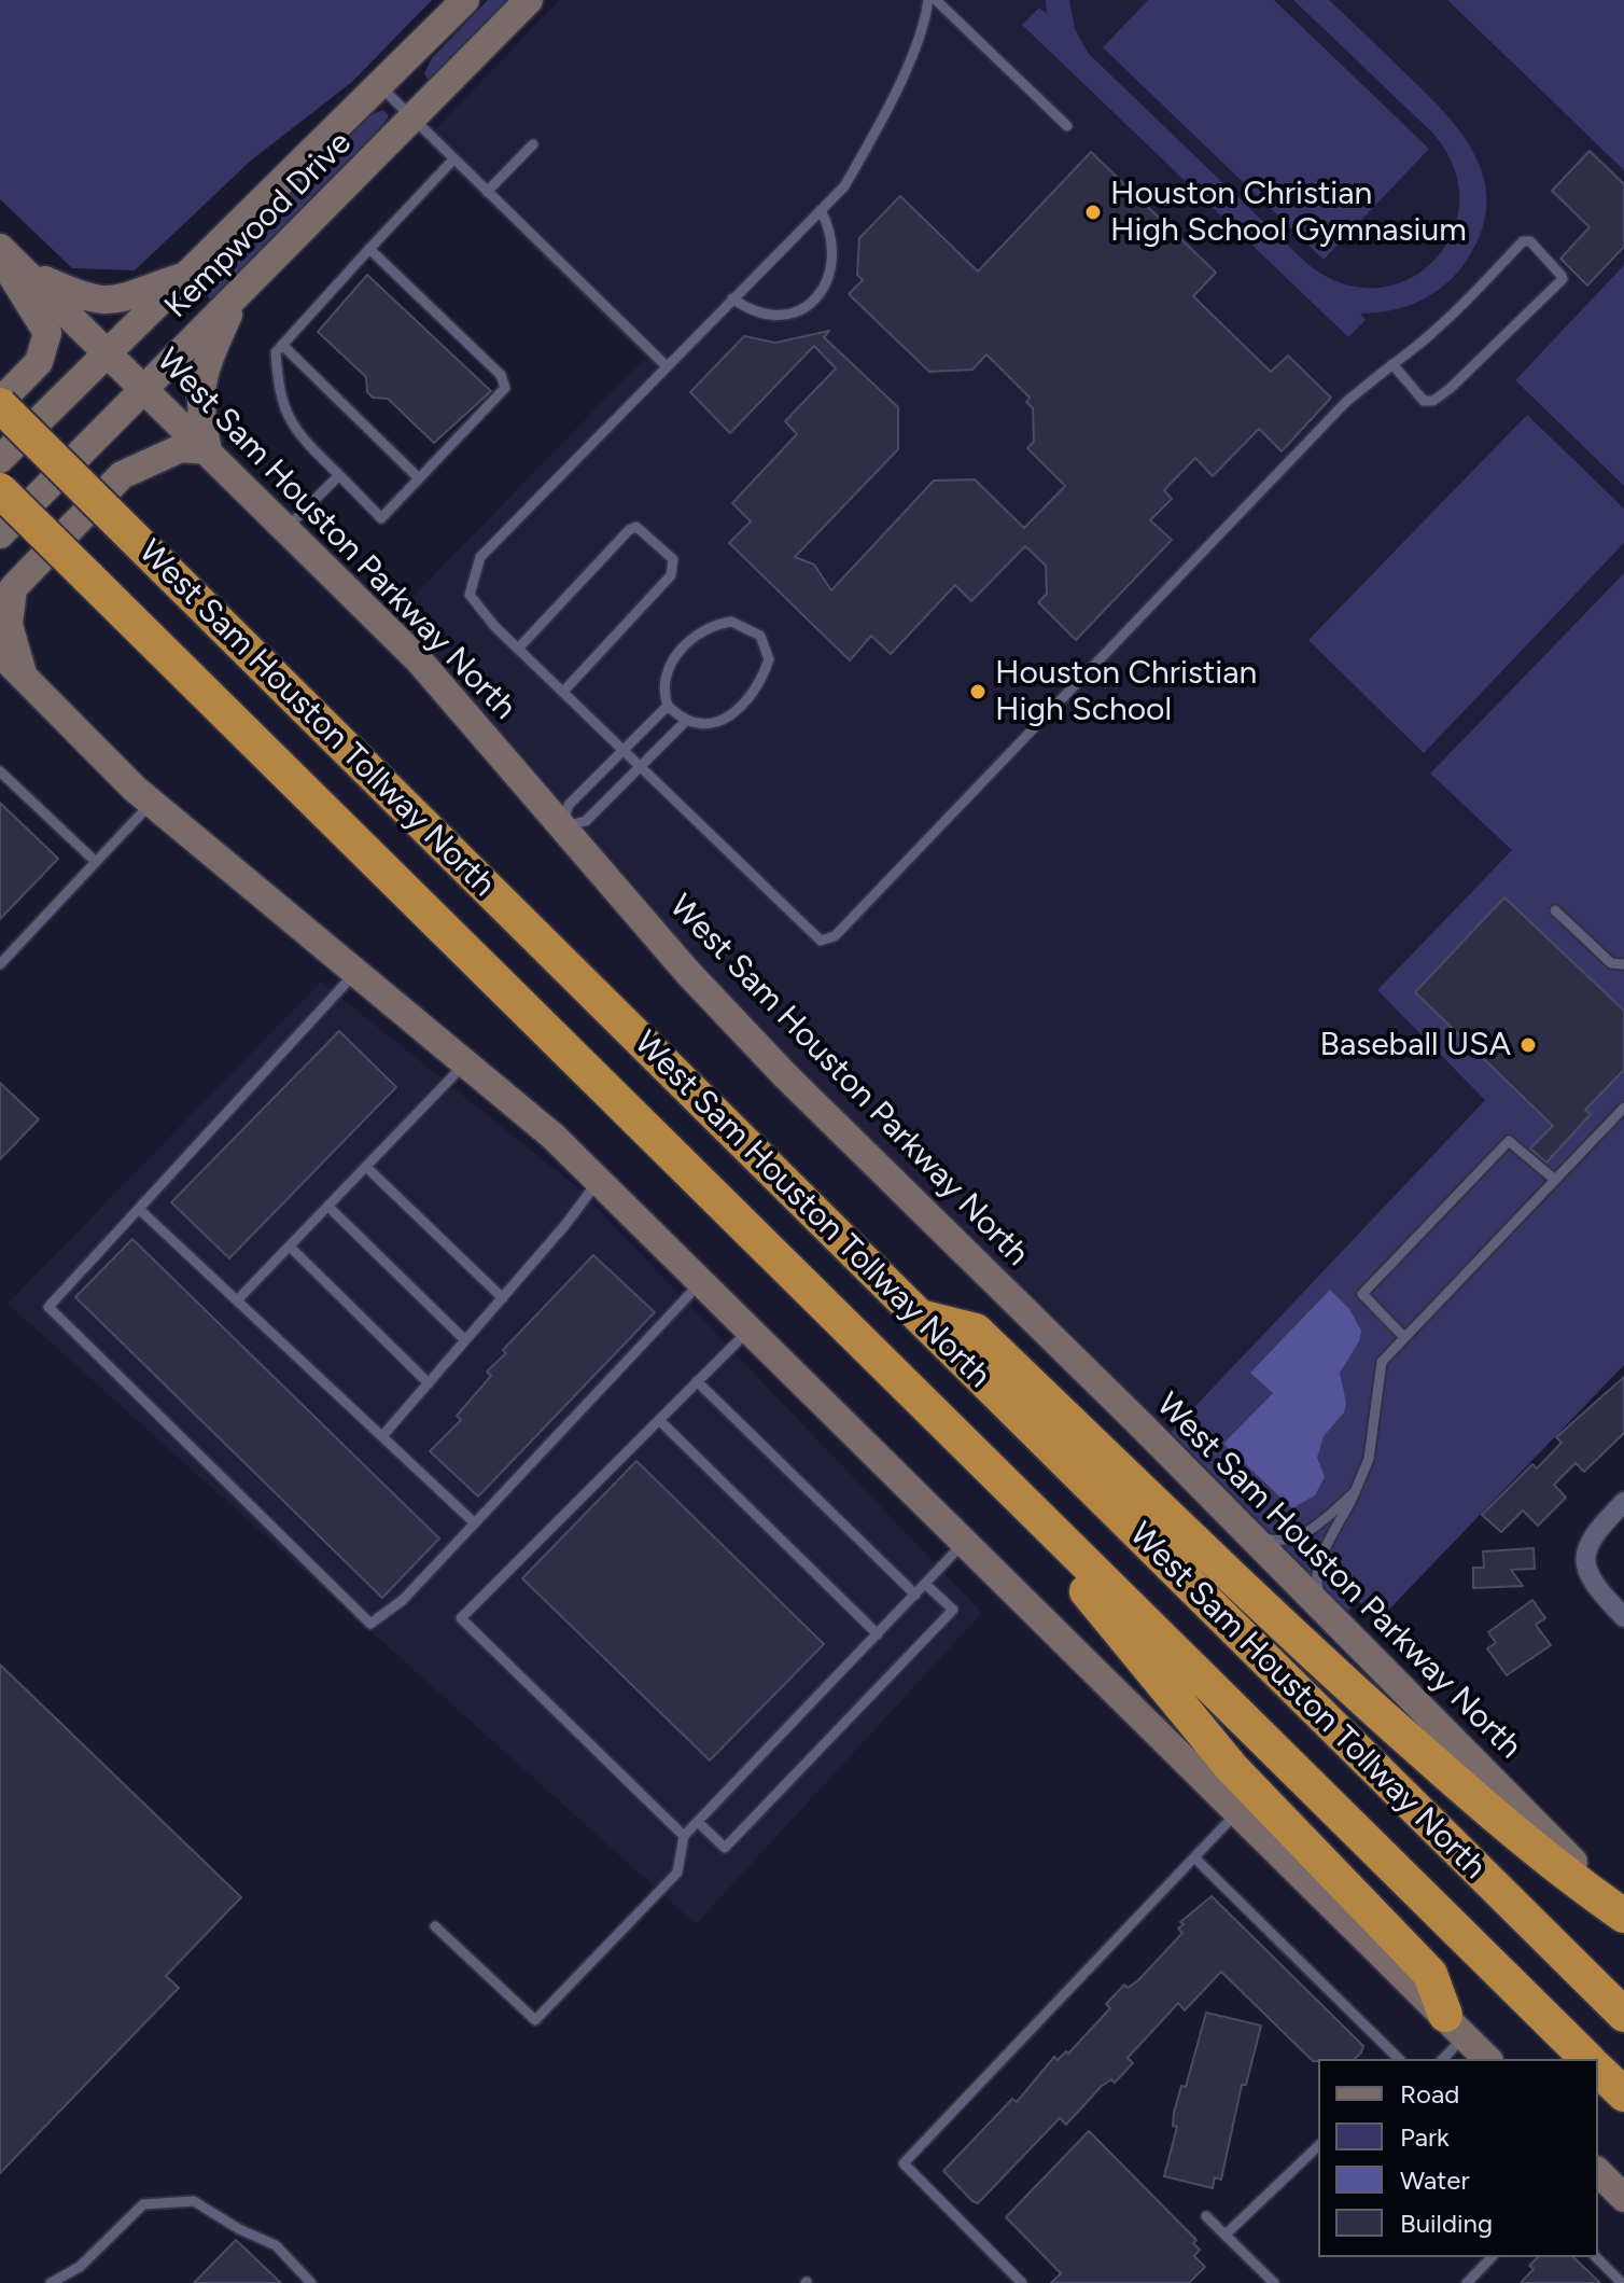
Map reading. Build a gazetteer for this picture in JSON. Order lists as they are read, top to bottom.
{
  "streets": {
    "highway": ["West Sam Houston Tollway North"],
    "main road": ["Kempwood Drive", "West Sam Houston Parkway North"]
  },
  "crossings": [
    ["Kempwood Drive", "West Sam Houston Parkway North"]
  ],
  "places": ["Houston Christian High School Gymnasium", "Houston Christian High School", "Baseball USA"],
  "legend": [
    "Road",
    "Park",
    "Water",
    "Building"
  ]
}
